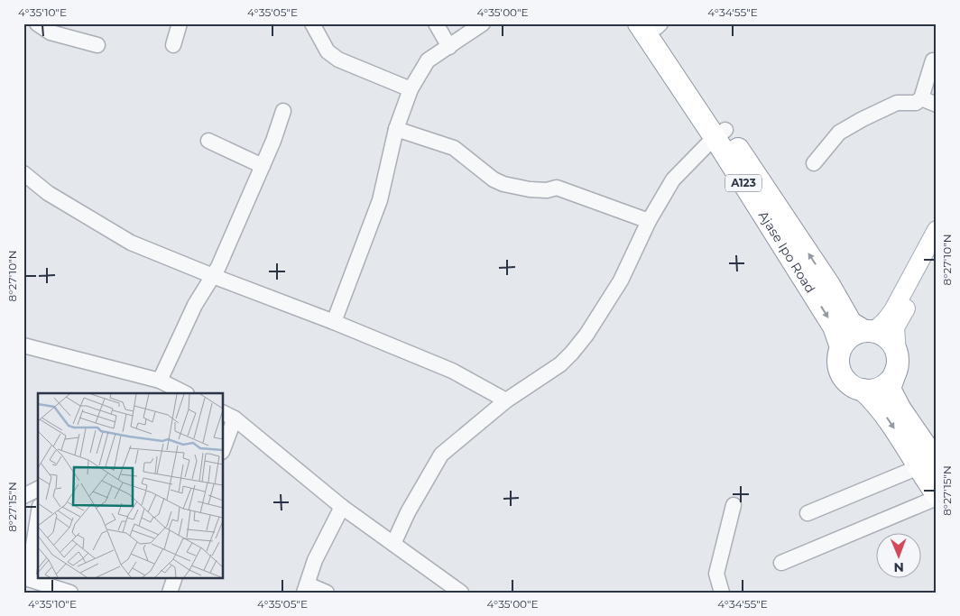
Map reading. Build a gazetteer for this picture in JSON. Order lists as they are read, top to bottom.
{
  "streets": {
    "highway": ["A123", "Ajase Ipo Road"]
  },
  "crossings": [
    ["A123", "Ajase Ipo Road"]
  ],
  "north": "bottom",
  "coordinates": [
    "4°35'10\"E",
    "4°35'05\"E",
    "4°35'00\"E",
    "4°34'55\"E",
    "8°27'10\"N",
    "8°27'15\"N"
  ]
}
